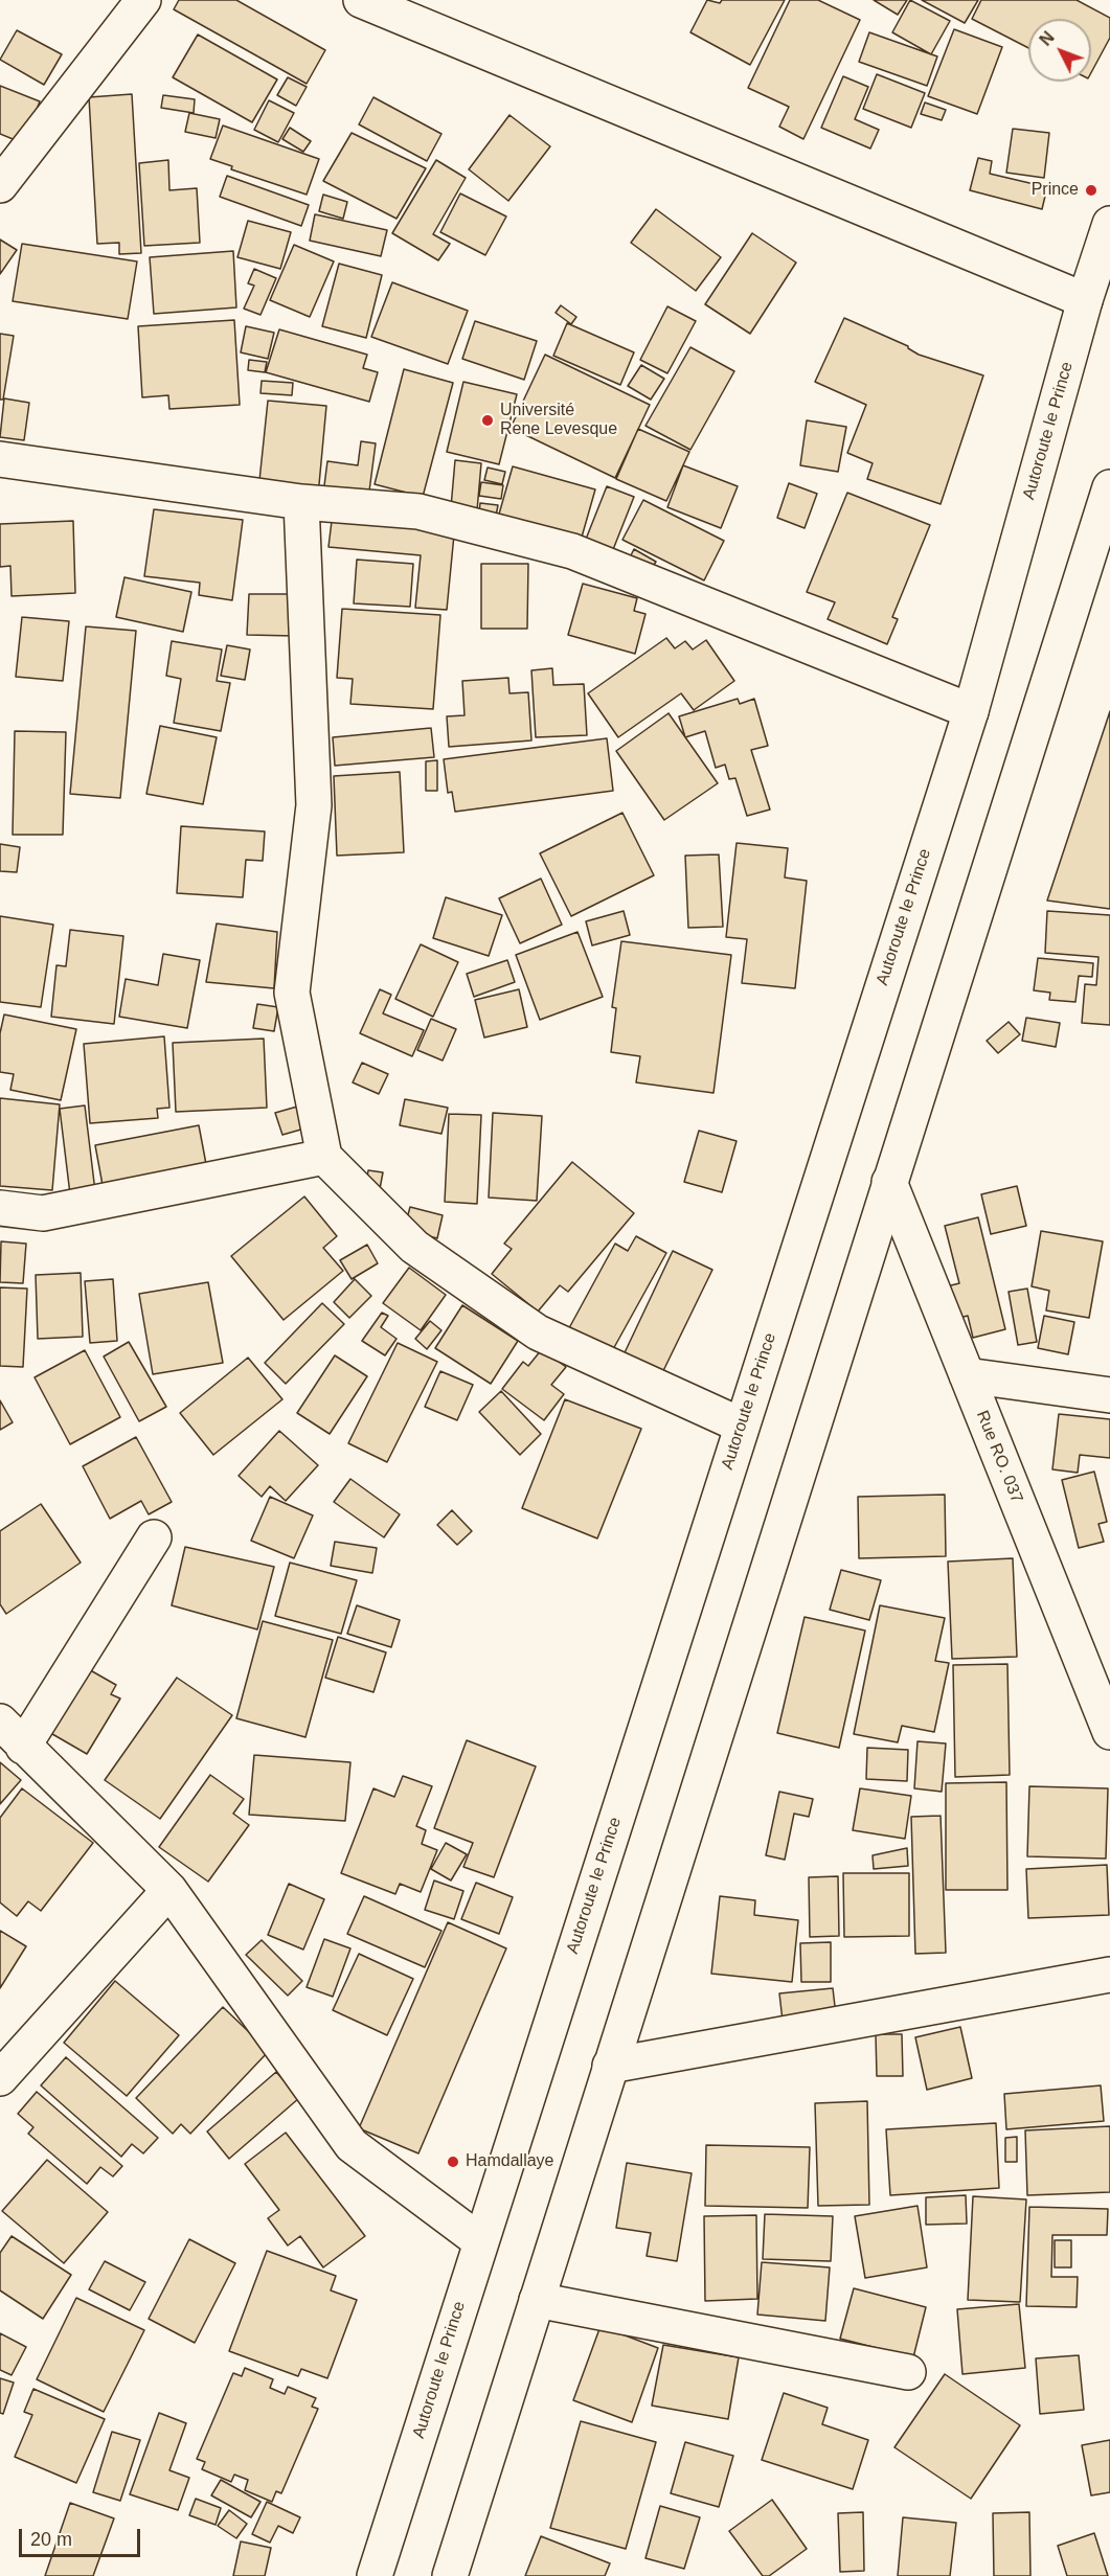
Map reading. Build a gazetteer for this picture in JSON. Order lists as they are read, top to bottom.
{
  "streets": {
    "street": ["Autoroute le Prince", "Rue RO. 037"]
  },
  "places": ["Prince", "Université Rene Levesque", "Hamdallaye"],
  "scale_bar": "20 m",
  "north": "top left"
}
